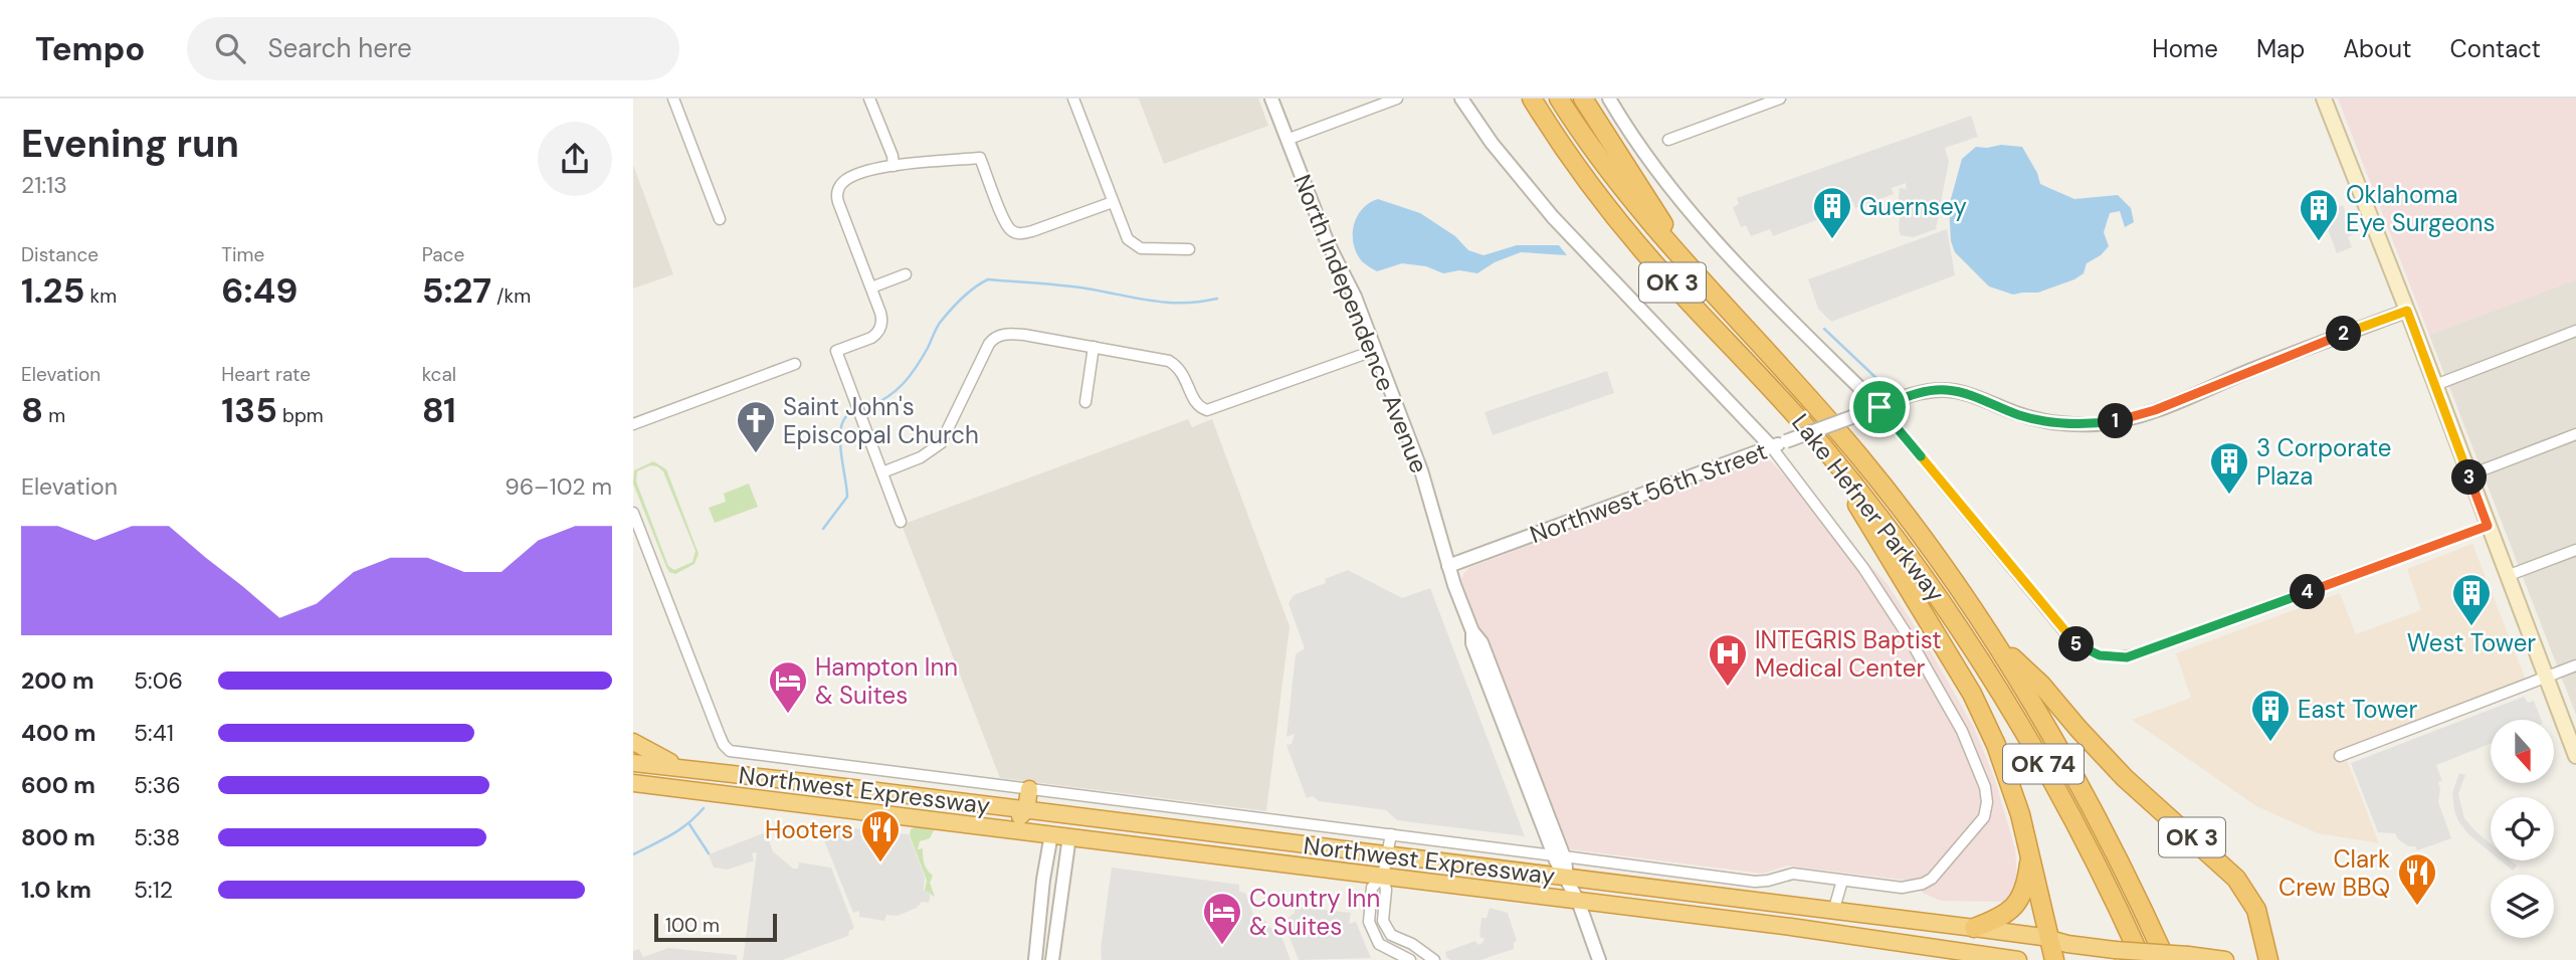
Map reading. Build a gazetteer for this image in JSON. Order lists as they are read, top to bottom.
{
  "streets": {
    "highway": [
      "OK 3",
      "Lake Hefner Parkway",
      "OK 74",
      "Northwest Expressway"
    ],
    "street": ["North Independence Avenue", "Northwest 56th Street"]
  },
  "crossings": [
    ["OK 3", "Lake Hefner Parkway"],
    ["OK 3", "Northwest Expressway"],
    ["North Independence Avenue", "Northwest 56th Street"],
    ["North Independence Avenue", "Northwest Expressway"],
    ["Northwest 56th Street", "Northwest Expressway"]
  ],
  "places": {
    "building": [
      "Guernsey",
      "Oklahoma Eye Surgeons",
      "3 Corporate Plaza",
      "West Tower",
      "East Tower"
    ],
    "church": ["Saint John's Episcopal Church"],
    "hospital": ["INTEGRIS Baptist Medical Center"],
    "hotel": ["Hampton Inn & Suites", "Country Inn & Suites"],
    "restaurant": ["Hooters", "Clark Crew BBQ"]
  },
  "scale_bar": "100 m",
  "north": "bottom",
  "page": {
    "header": "Tempo",
    "search": "Search here",
    "nav": [
      "Home",
      "Map",
      "About",
      "Contact"
    ],
    "heading": ["Evening run", "21:13"],
    "stats": [
      ["Distance", "1.25 km"],
      ["Time", "6:49"],
      ["Pace", "5:27 /km"],
      ["Elevation", "8 m"],
      ["Heart rate", "135 bpm"],
      ["kcal", "81"]
    ],
    "pins": [
      "2",
      "1",
      "3",
      "4",
      "5"
    ],
    "chart": ["Elevation", "96–102 m"],
    "list": [
      {
        "name": "200 m",
        "note": "5:06"
      },
      {
        "name": "400 m",
        "note": "5:41"
      },
      {
        "name": "600 m",
        "note": "5:36"
      },
      {
        "name": "800 m",
        "note": "5:38"
      },
      {
        "name": "1.0 km",
        "note": "5:12"
      }
    ],
    "scale": "100 m"
  }
}
